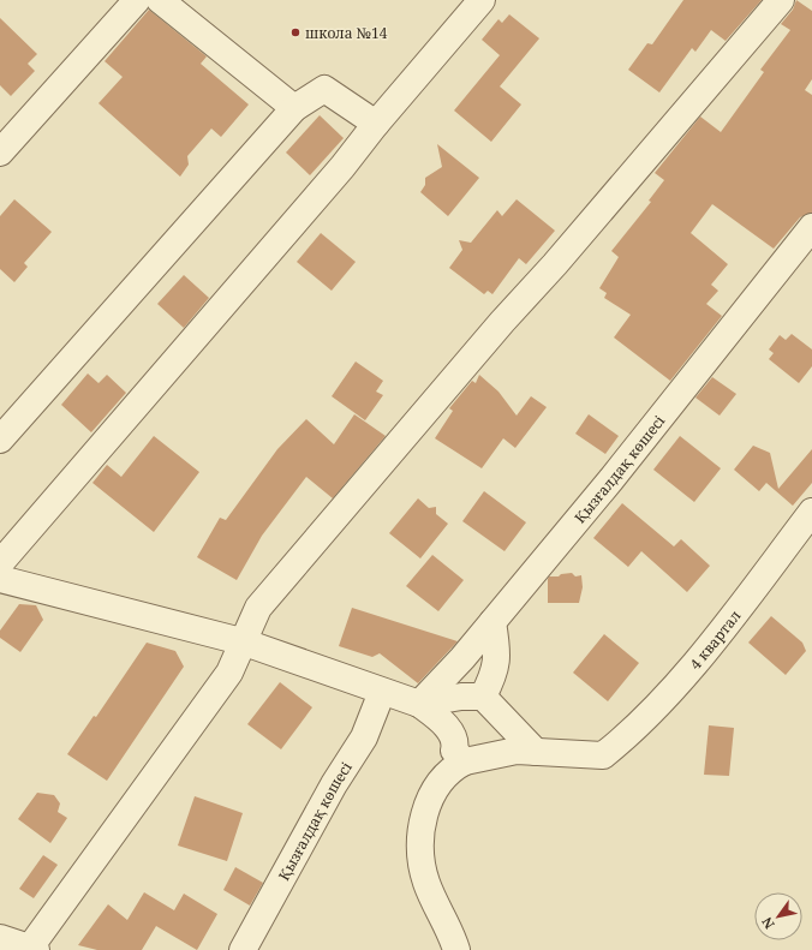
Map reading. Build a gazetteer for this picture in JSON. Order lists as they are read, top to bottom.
{
  "streets": {
    "street": ["Қызғалдақ көшесі", "4 квартал"]
  },
  "places": ["школа №14"],
  "north": "bottom left"
}
